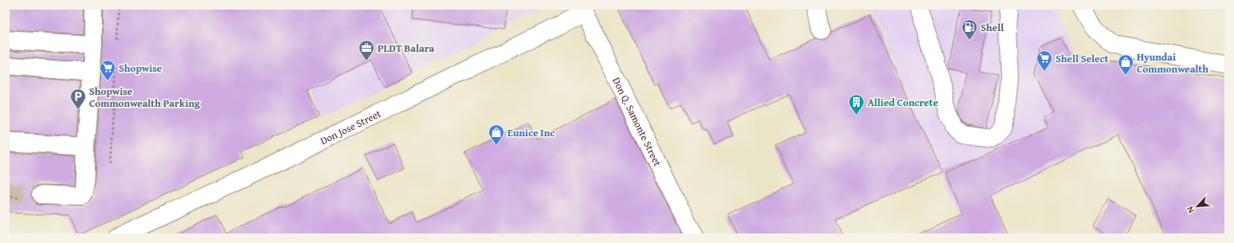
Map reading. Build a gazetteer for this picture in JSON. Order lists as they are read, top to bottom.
{
  "streets": {
    "street": ["Don Q. Samonte Street", "Don Jose Street"]
  },
  "crossings": [
    ["Don Q. Samonte Street", "Don Jose Street"]
  ],
  "places": {
    "fuel station": ["Shell"],
    "office": ["PLDT Balara"],
    "supermarket": ["Shell Select", "Shopwise"],
    "shop": ["Hyundai Commonwealth", "Eunice Inc"],
    "parking": ["Shopwise Commonwealth Parking"],
    "building": ["Allied Concrete"]
  },
  "north": "bottom left"
}
